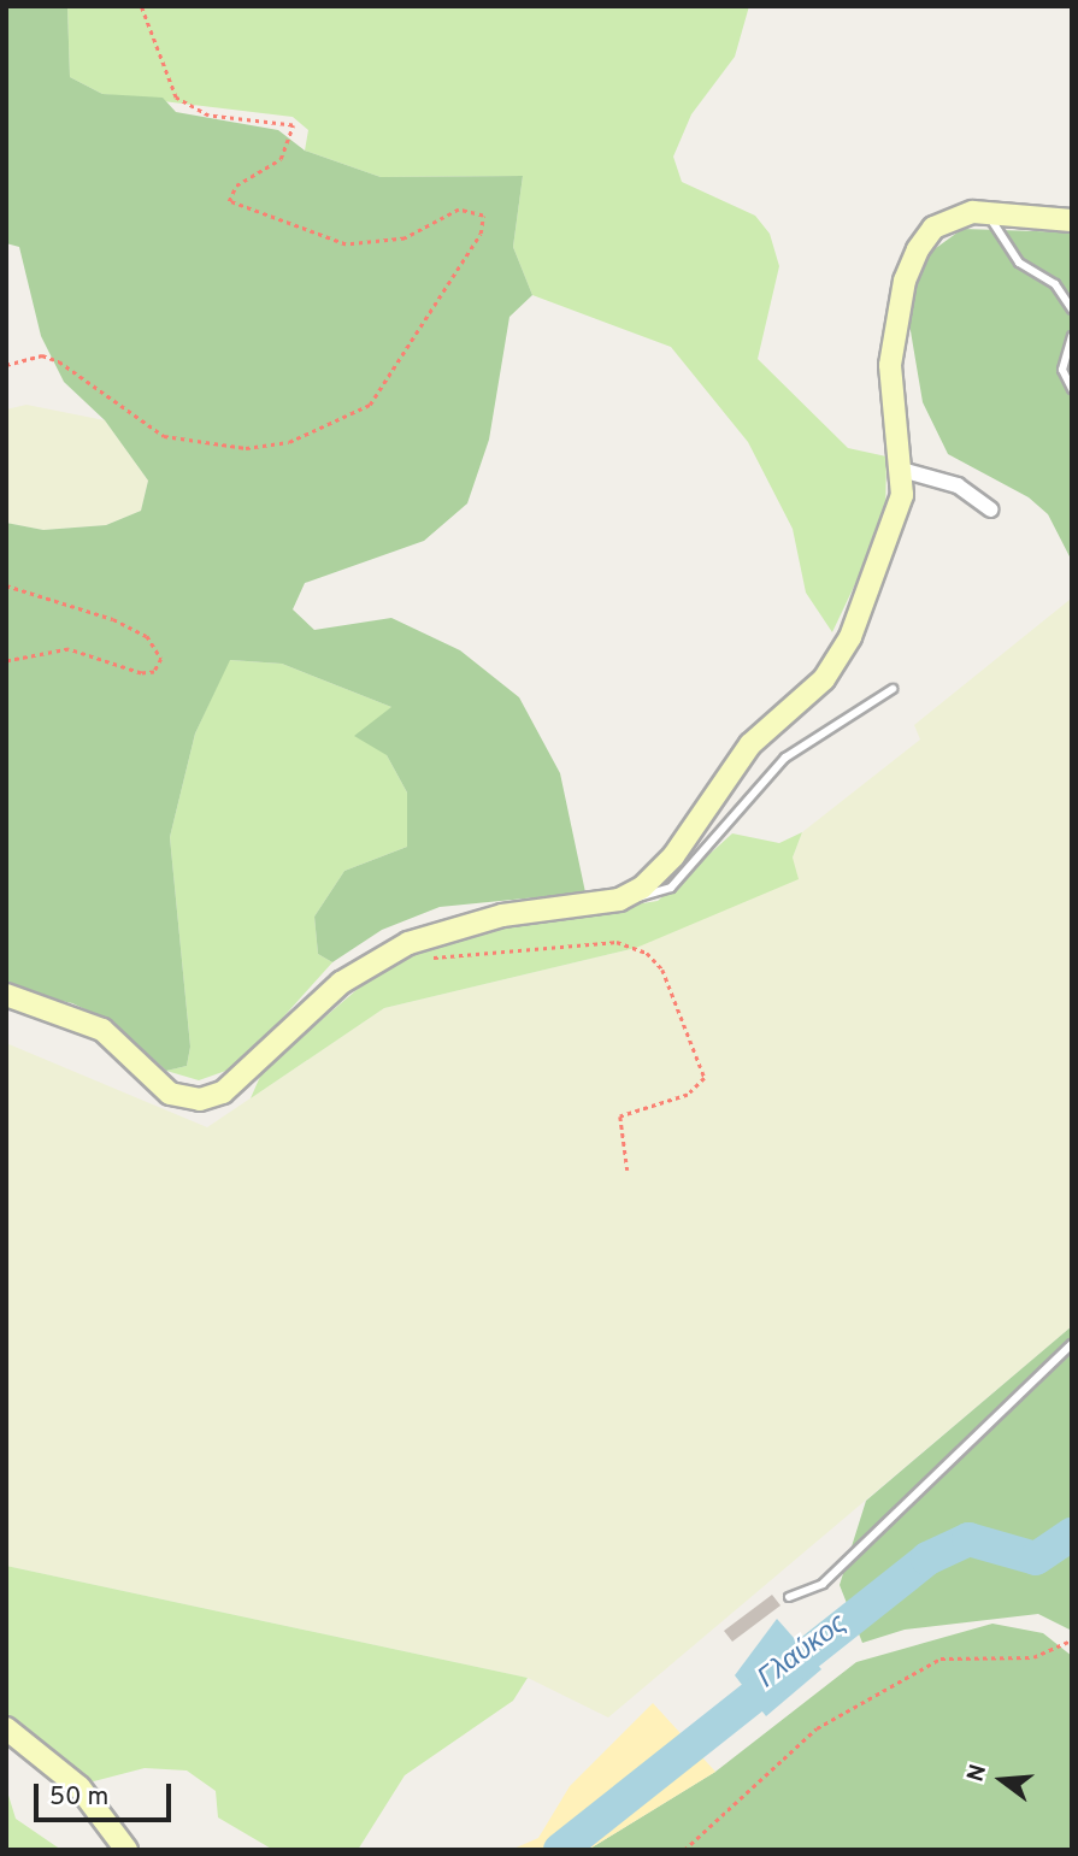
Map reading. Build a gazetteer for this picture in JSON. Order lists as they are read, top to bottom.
{
  "water": ["Γλαύκος"],
  "scale_bar": "50 m",
  "north": "left"
}
